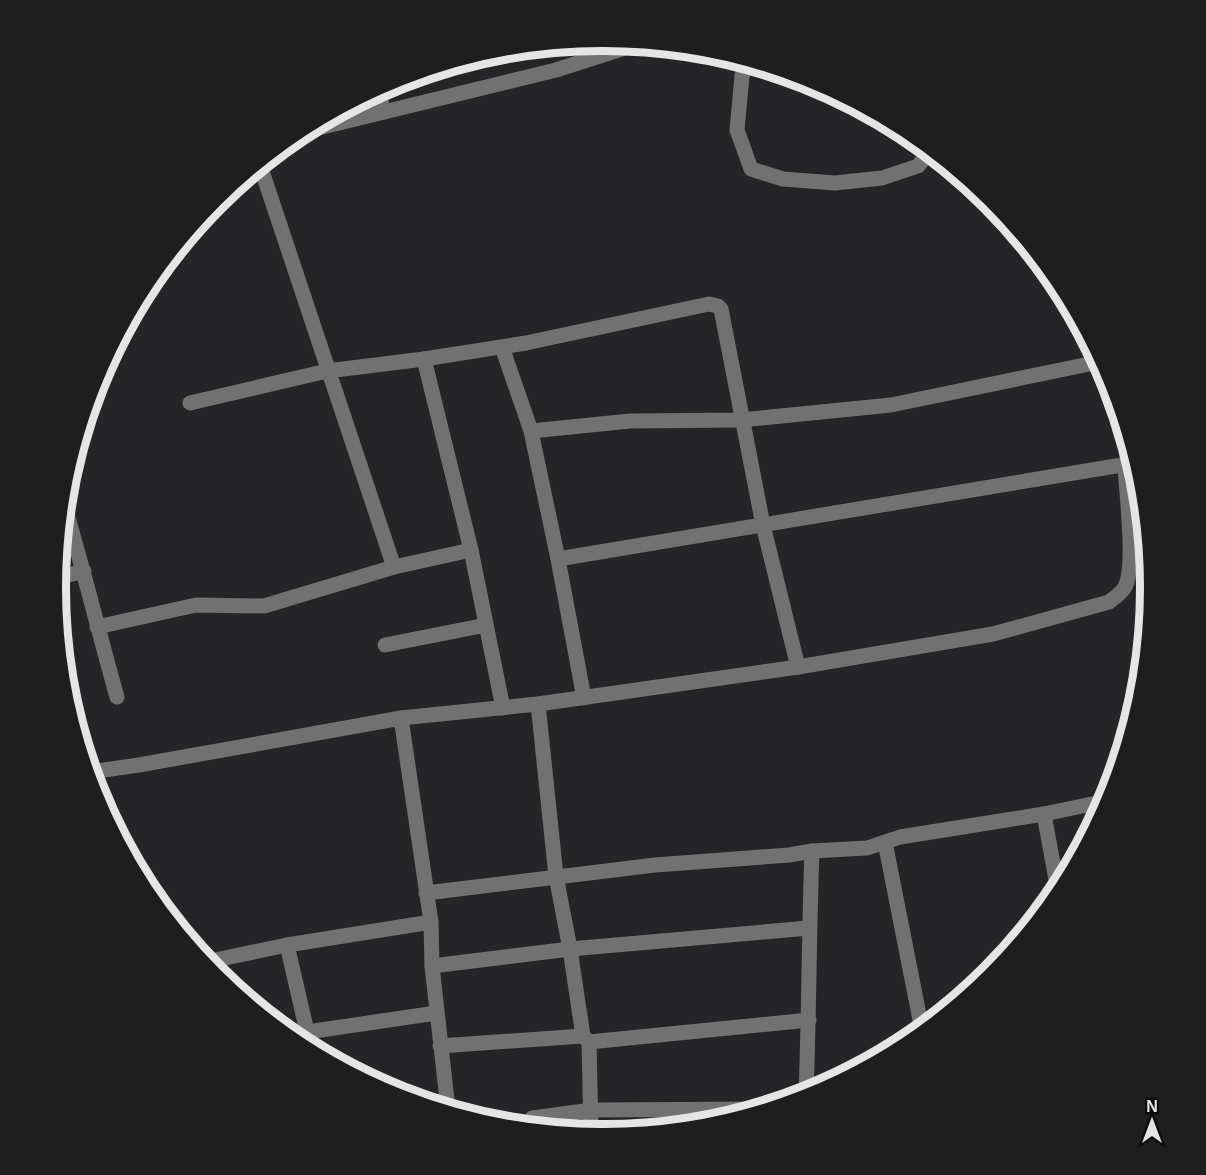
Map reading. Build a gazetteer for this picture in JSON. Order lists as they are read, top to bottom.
{
  "north": "top"
}
